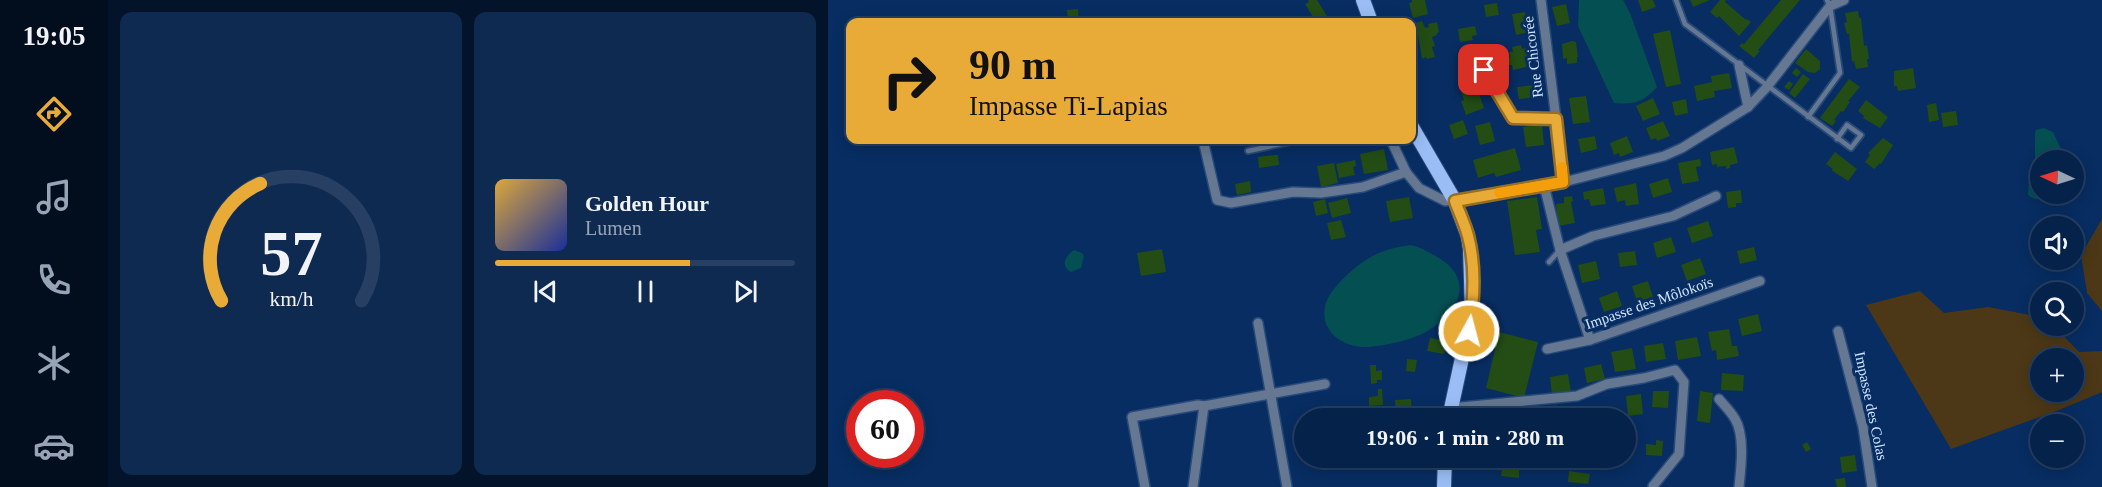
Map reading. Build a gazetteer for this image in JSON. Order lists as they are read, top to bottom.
{
  "streets": {
    "street": ["Rue Chicorée", "Impasse des Môlokoïs", "Impasse des Colas"]
  },
  "north": "left",
  "page": {
    "tabs": "19:05",
    "turn": ["90 m", "Impasse Ti-Lapias"],
    "map_buttons": ["+", "−"],
    "song": ["Golden Hour", "Lumen"],
    "limit": "60",
    "trip": "19:06 · 1 min · 280 m",
    "gauge": ["57", "km/h"]
  }
}
